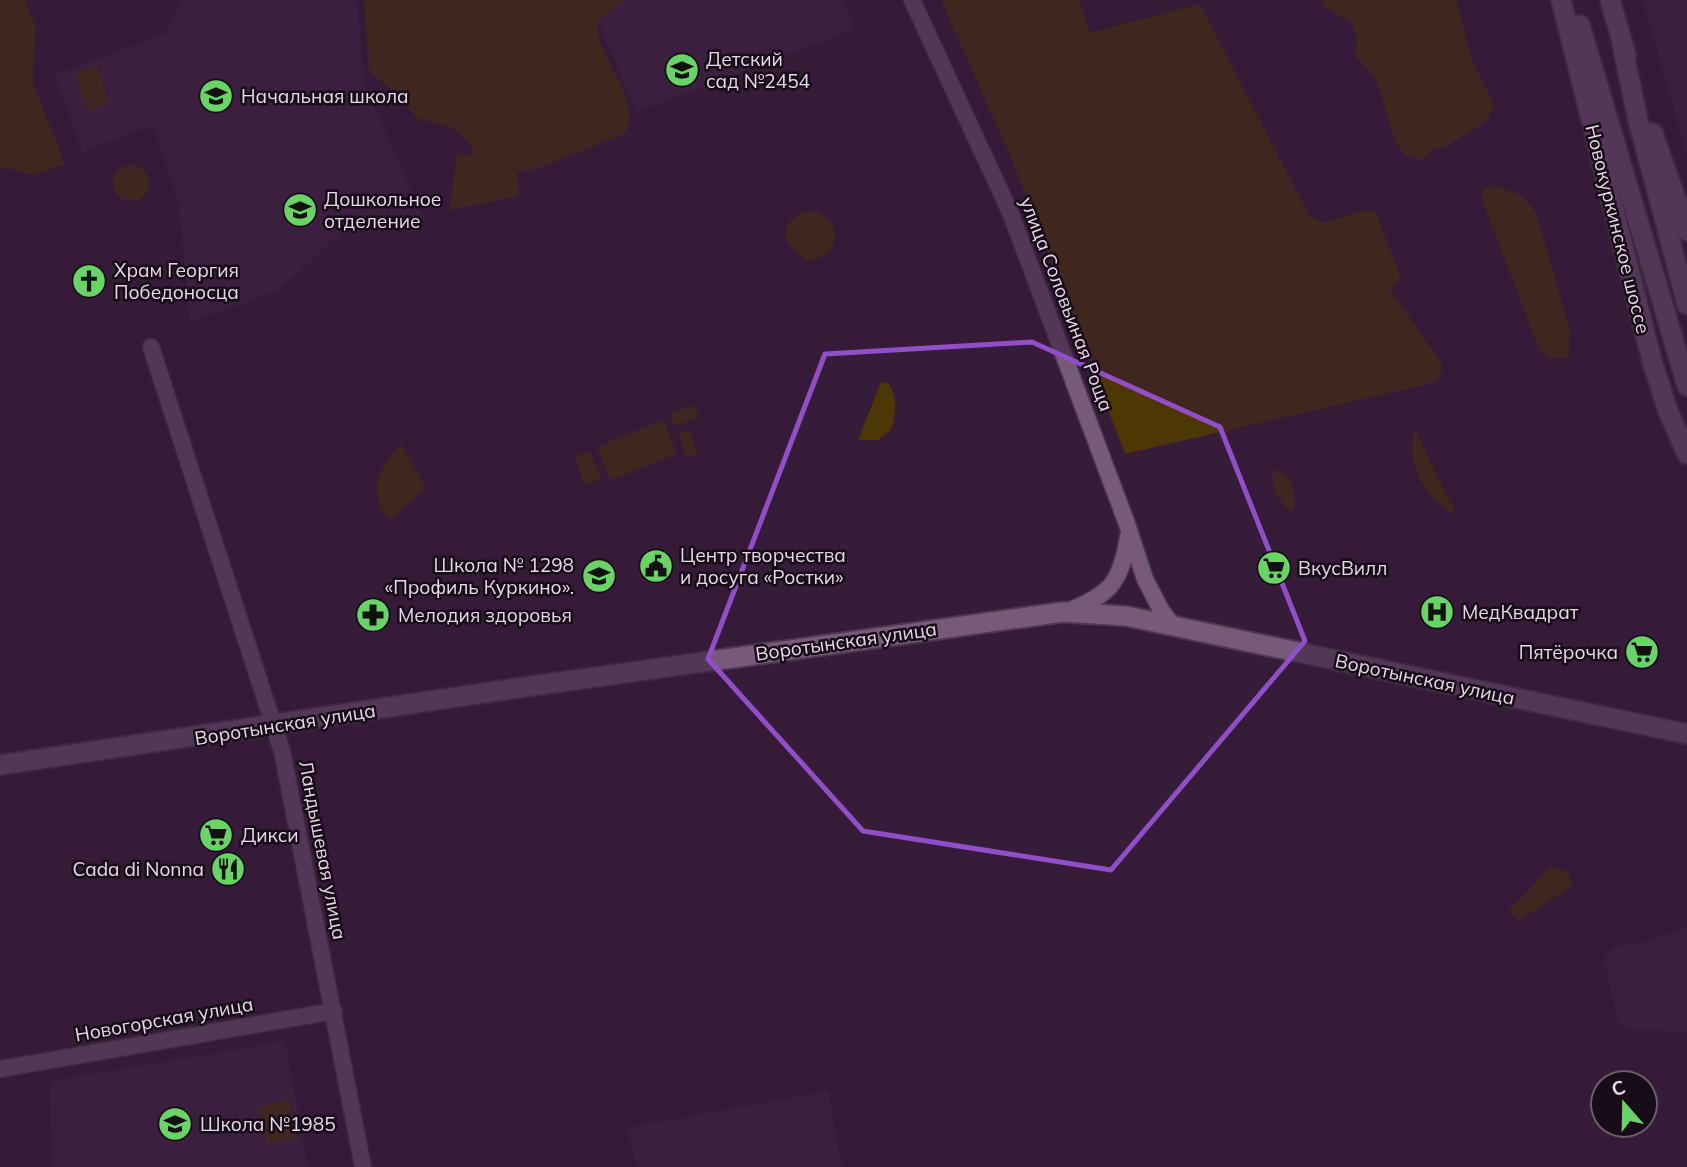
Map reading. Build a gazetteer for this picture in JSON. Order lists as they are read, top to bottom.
{
  "streets": {
    "street": [
      "Новокуркинское шоссе",
      "улица Соловьиная Роща",
      "Воротынская улица",
      "Ландышевая улица",
      "Новогорская улица"
    ]
  },
  "crossings": [
    ["улица Соловьиная Роща", "Воротынская улица"],
    ["Воротынская улица", "Ландышевая улица"],
    ["Ландышевая улица", "Новогорская улица"]
  ],
  "places": {
    "school or university": [
      "Детский сад №2454",
      "Начальная школа",
      "Дошкольное отделение",
      "Школа № 1298 «Профиль Куркино».",
      "Школа №1985"
    ],
    "church": ["Храм Георгия Победоносца"],
    "public building": ["Центр творчества и досуга «Ростки»"],
    "supermarket": ["ВкусВилл", "Пятёрочка", "Дикси"],
    "hospital": ["МедКвадрат"],
    "pharmacy": ["Мелодия здоровья"],
    "restaurant": ["Cada di Nonna"]
  },
  "north": "top"
}
